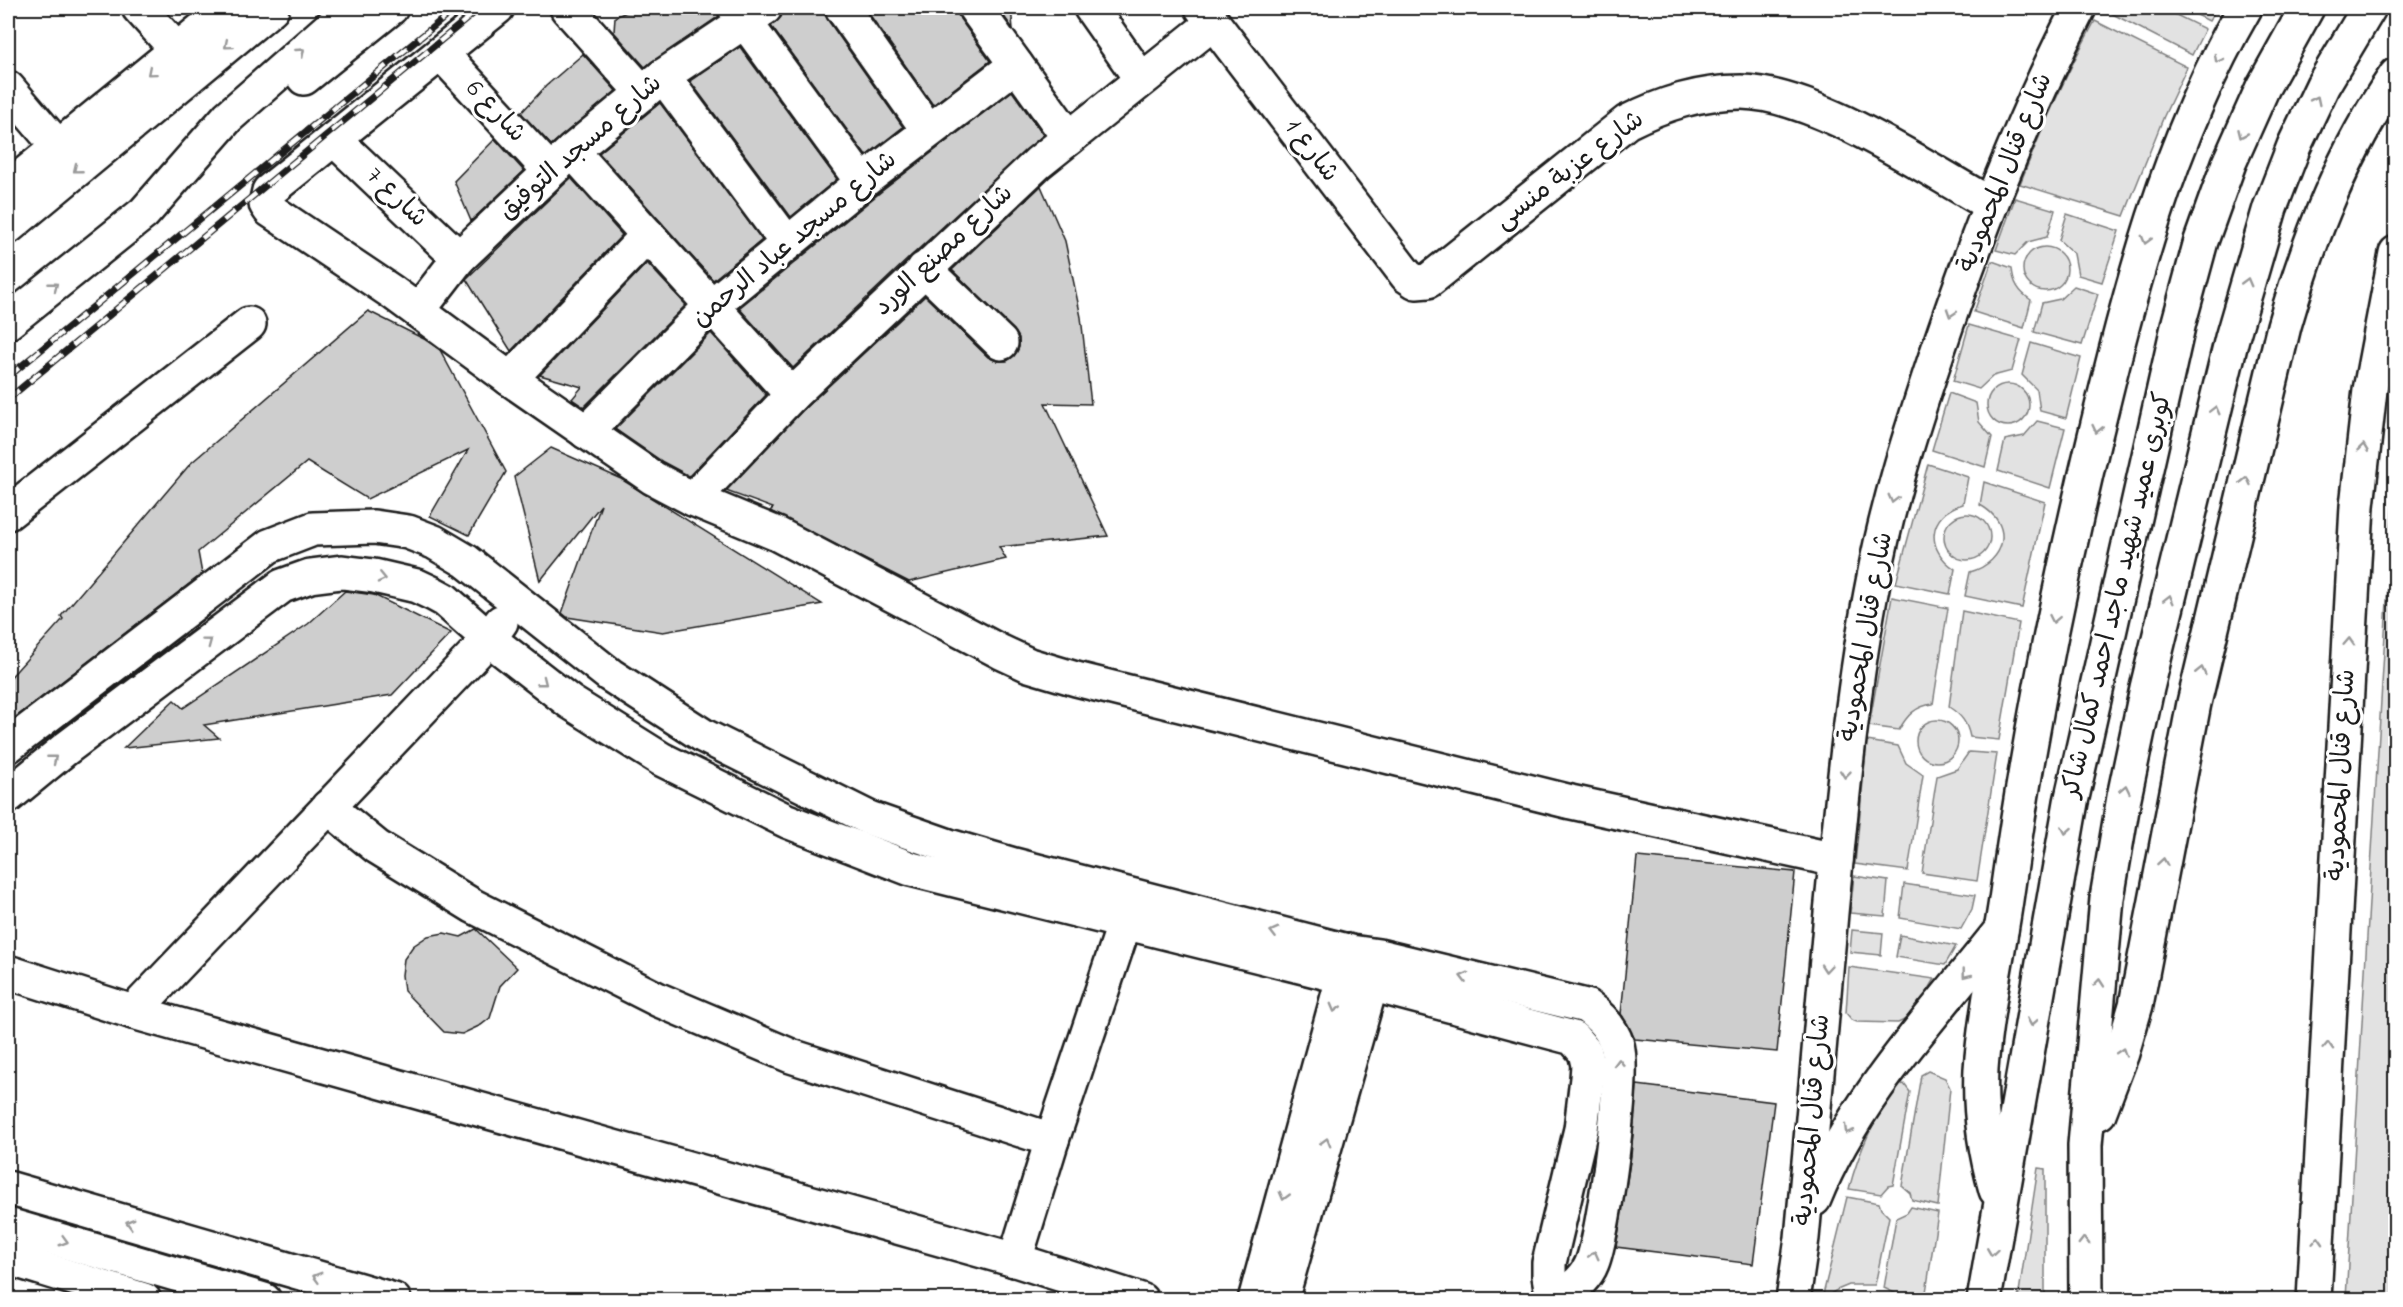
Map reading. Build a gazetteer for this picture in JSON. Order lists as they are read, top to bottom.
{
  "streets": {
    "main road": [
      "شارع 6",
      "شارع مسجد التوفيق",
      "شارع 1",
      "شارع عزبة منسى",
      "شارع قنال المحمودية",
      "شارع 7",
      "شارع مسجد عباد الرحمن",
      "شارع مصنع الورد",
      "كوبرى عميد شهيد ماجد احمد كمال شاكر"
    ]
  },
  "crossings": [
    ["شارع 6", "شارع مسجد التوفيق"],
    ["شارع 6", "شارع مسجد عباد الرحمن"],
    ["شارع 6", "شارع مصنع الورد"],
    ["شارع مسجد التوفيق", "شارع 7"],
    ["شارع 1", "شارع عزبة منسى"],
    ["شارع 1", "شارع مصنع الورد"],
    ["شارع عزبة منسى", "شارع قنال المحمودية"]
  ]
}
